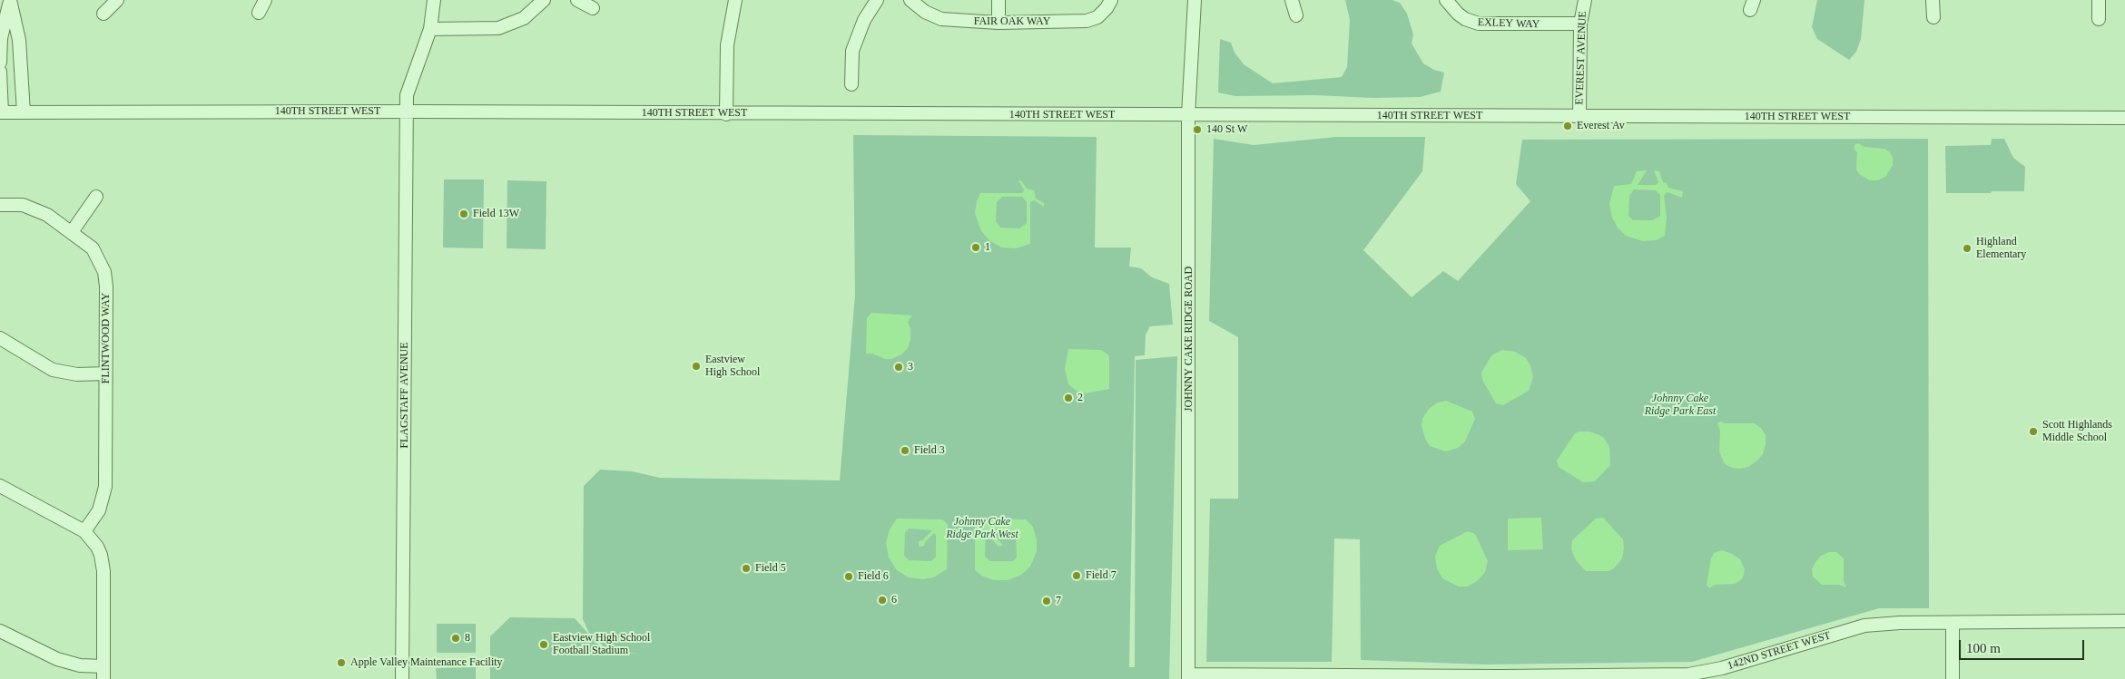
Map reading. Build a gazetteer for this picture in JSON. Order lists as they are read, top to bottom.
{
  "streets": {
    "street": [
      "FAIR OAK WAY",
      "EXLEY WAY",
      "EVEREST AVENUE",
      "140TH STREET WEST",
      "FLINTWOOD WAY",
      "JOHNNY CAKE RIDGE ROAD",
      "FLAGSTAFF AVENUE",
      "142ND STREET WEST"
    ]
  },
  "crossings": [
    ["EXLEY WAY", "EVEREST AVENUE"],
    ["EVEREST AVENUE", "140TH STREET WEST"],
    ["140TH STREET WEST", "JOHNNY CAKE RIDGE ROAD"],
    ["140TH STREET WEST", "FLAGSTAFF AVENUE"],
    ["JOHNNY CAKE RIDGE ROAD", "142ND STREET WEST"]
  ],
  "parks": ["Johnny Cake Ridge Park East", "Johnny Cake Ridge Park West"],
  "places": [
    "Everest Av",
    "140 St W",
    "Field 13W",
    "1",
    "Highland Elementary",
    "Eastview High School",
    "3",
    "2",
    "Scott Highlands Middle School",
    "Field 3",
    "Field 5",
    "Field 7",
    "Field 6",
    "6",
    "7",
    "8",
    "Eastview High School Football Stadium",
    "Apple Valley Maintenance Facility"
  ],
  "scale_bar": "100 m"
}
